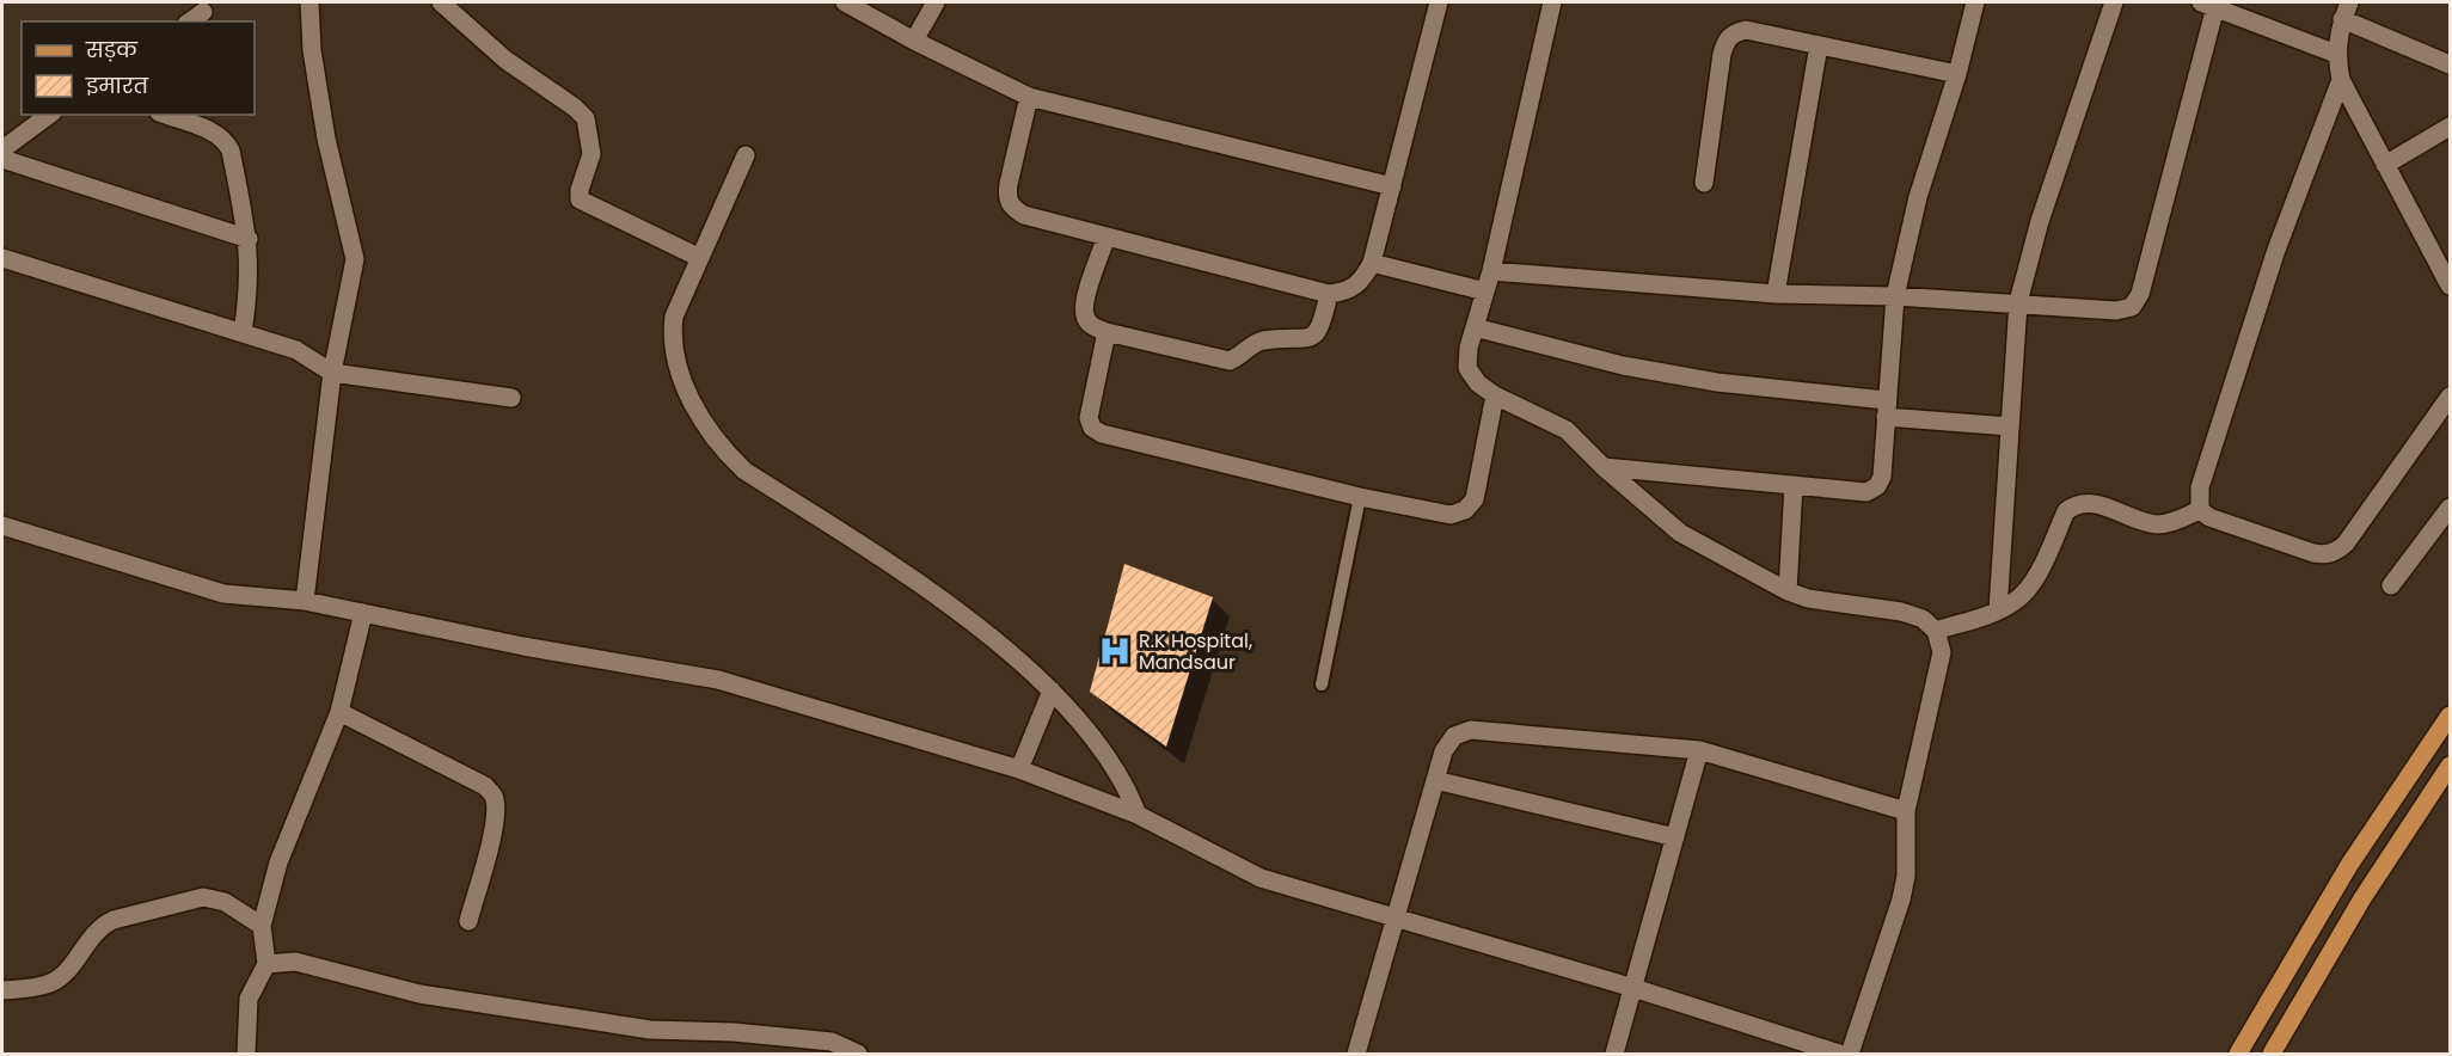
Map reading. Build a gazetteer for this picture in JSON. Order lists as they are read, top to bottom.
{
  "places": {
    "hospital": ["R.K Hospital, Mandsaur"]
  },
  "legend": ["सड़क", "इमारत"]
}
